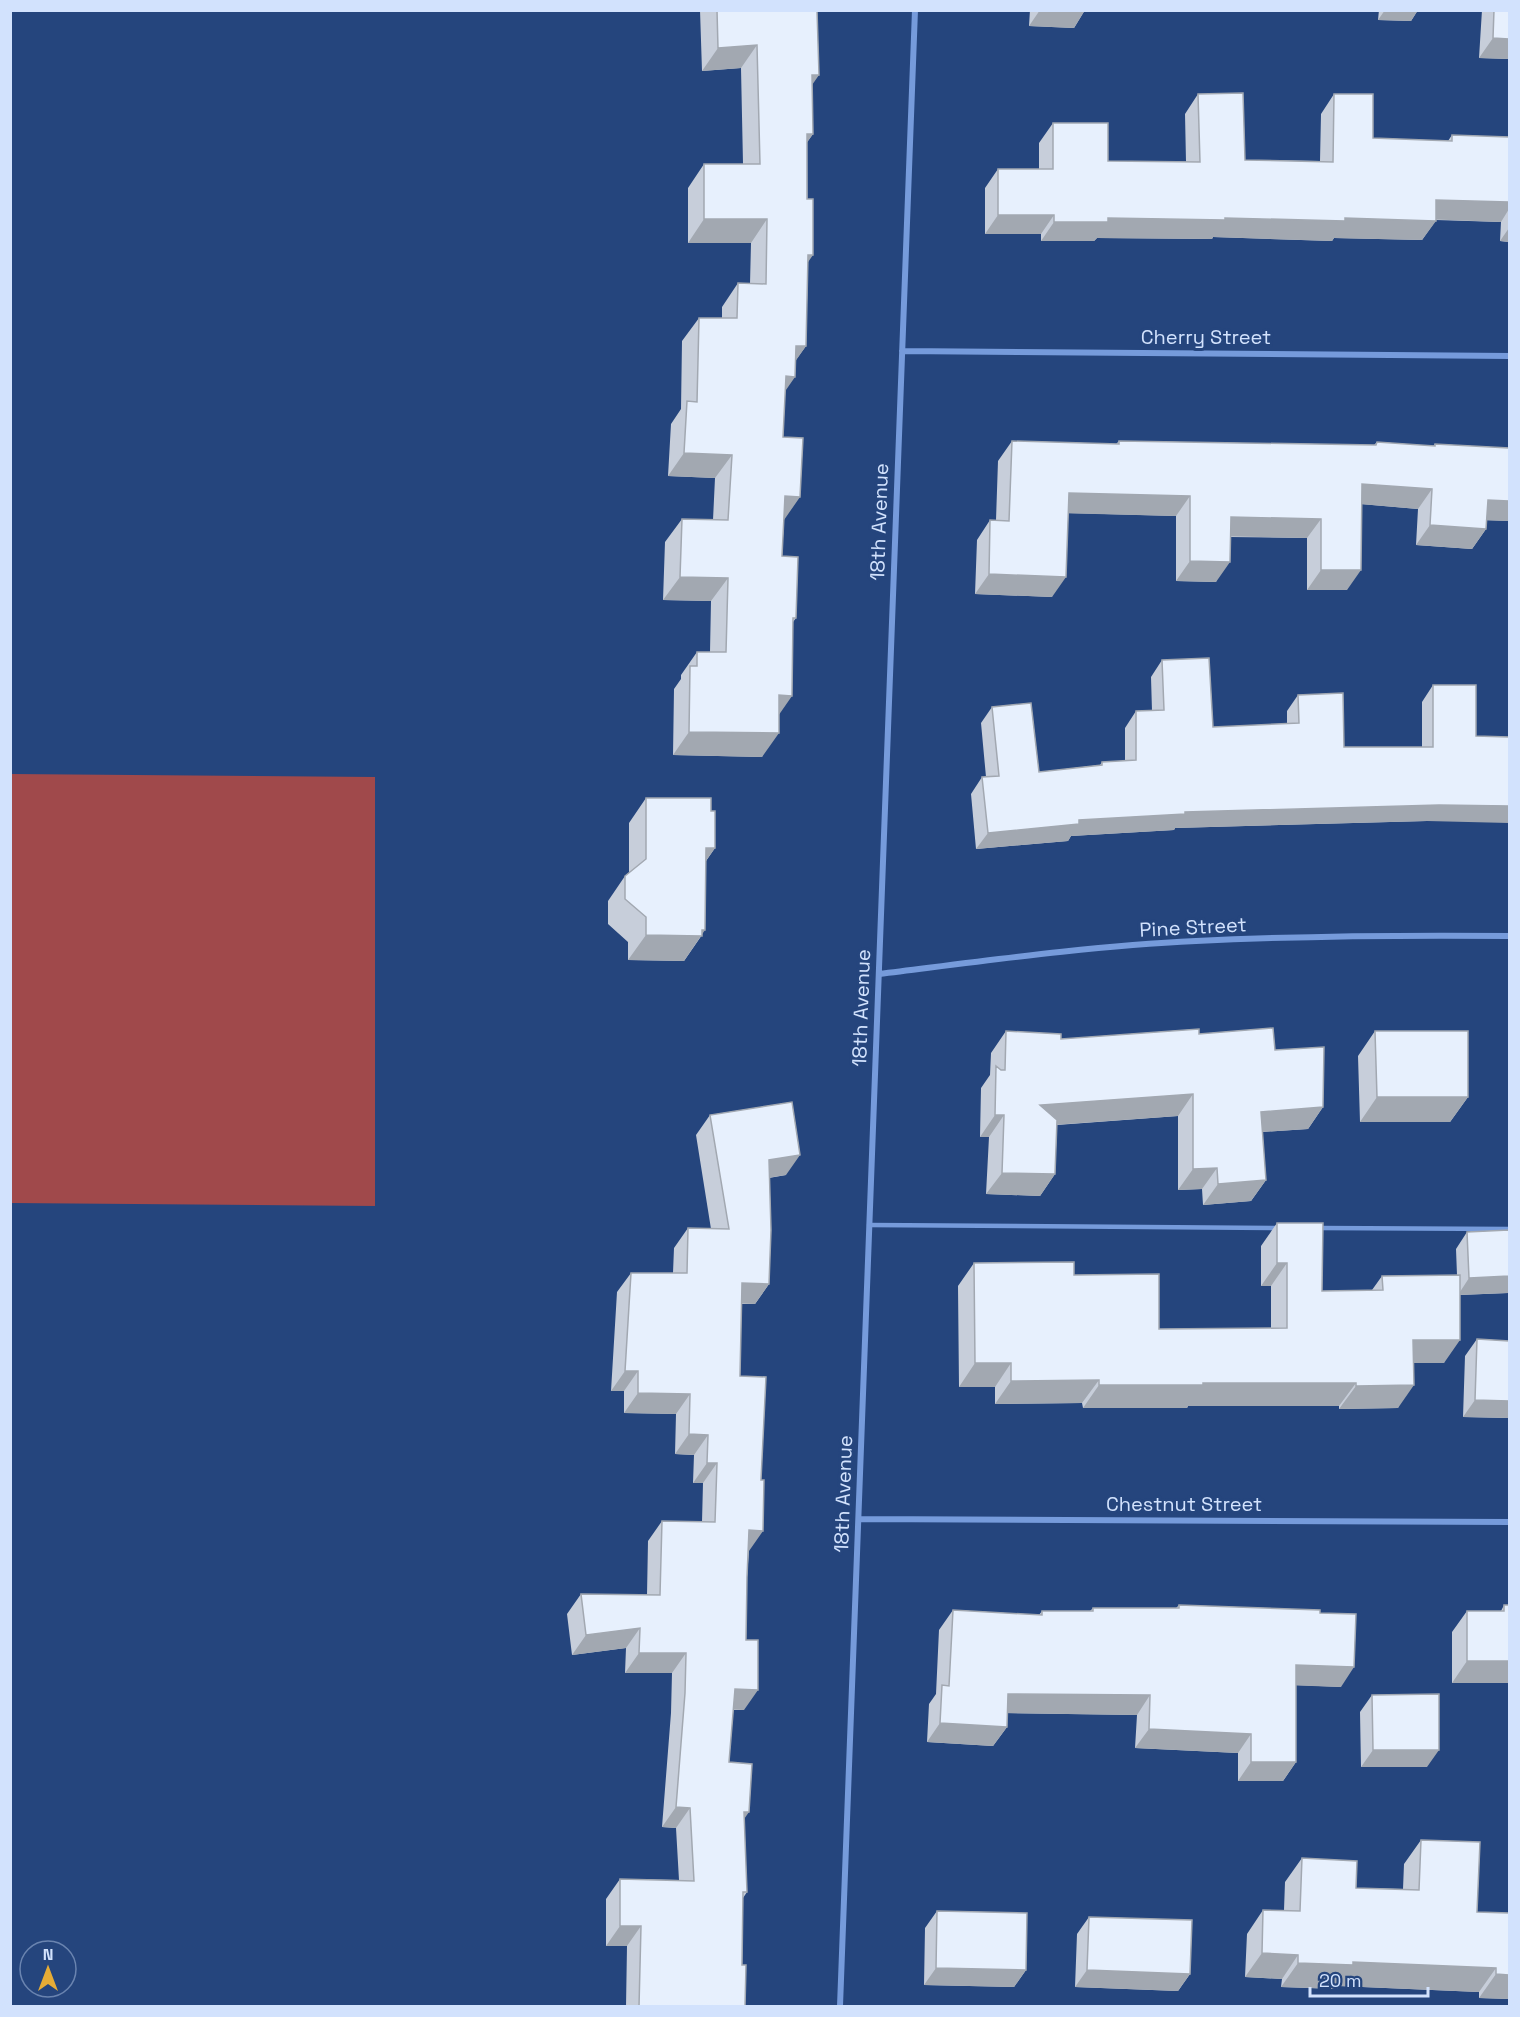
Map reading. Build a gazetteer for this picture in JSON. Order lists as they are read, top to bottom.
{
  "streets": {
    "street": [
      "Cherry Street",
      "18th Avenue",
      "Pine Street",
      "Chestnut Street"
    ]
  },
  "crossings": [
    ["Cherry Street", "18th Avenue"],
    ["18th Avenue", "Pine Street"],
    ["18th Avenue", "Chestnut Street"]
  ],
  "scale_bar": "20 m",
  "north": "top"
}
